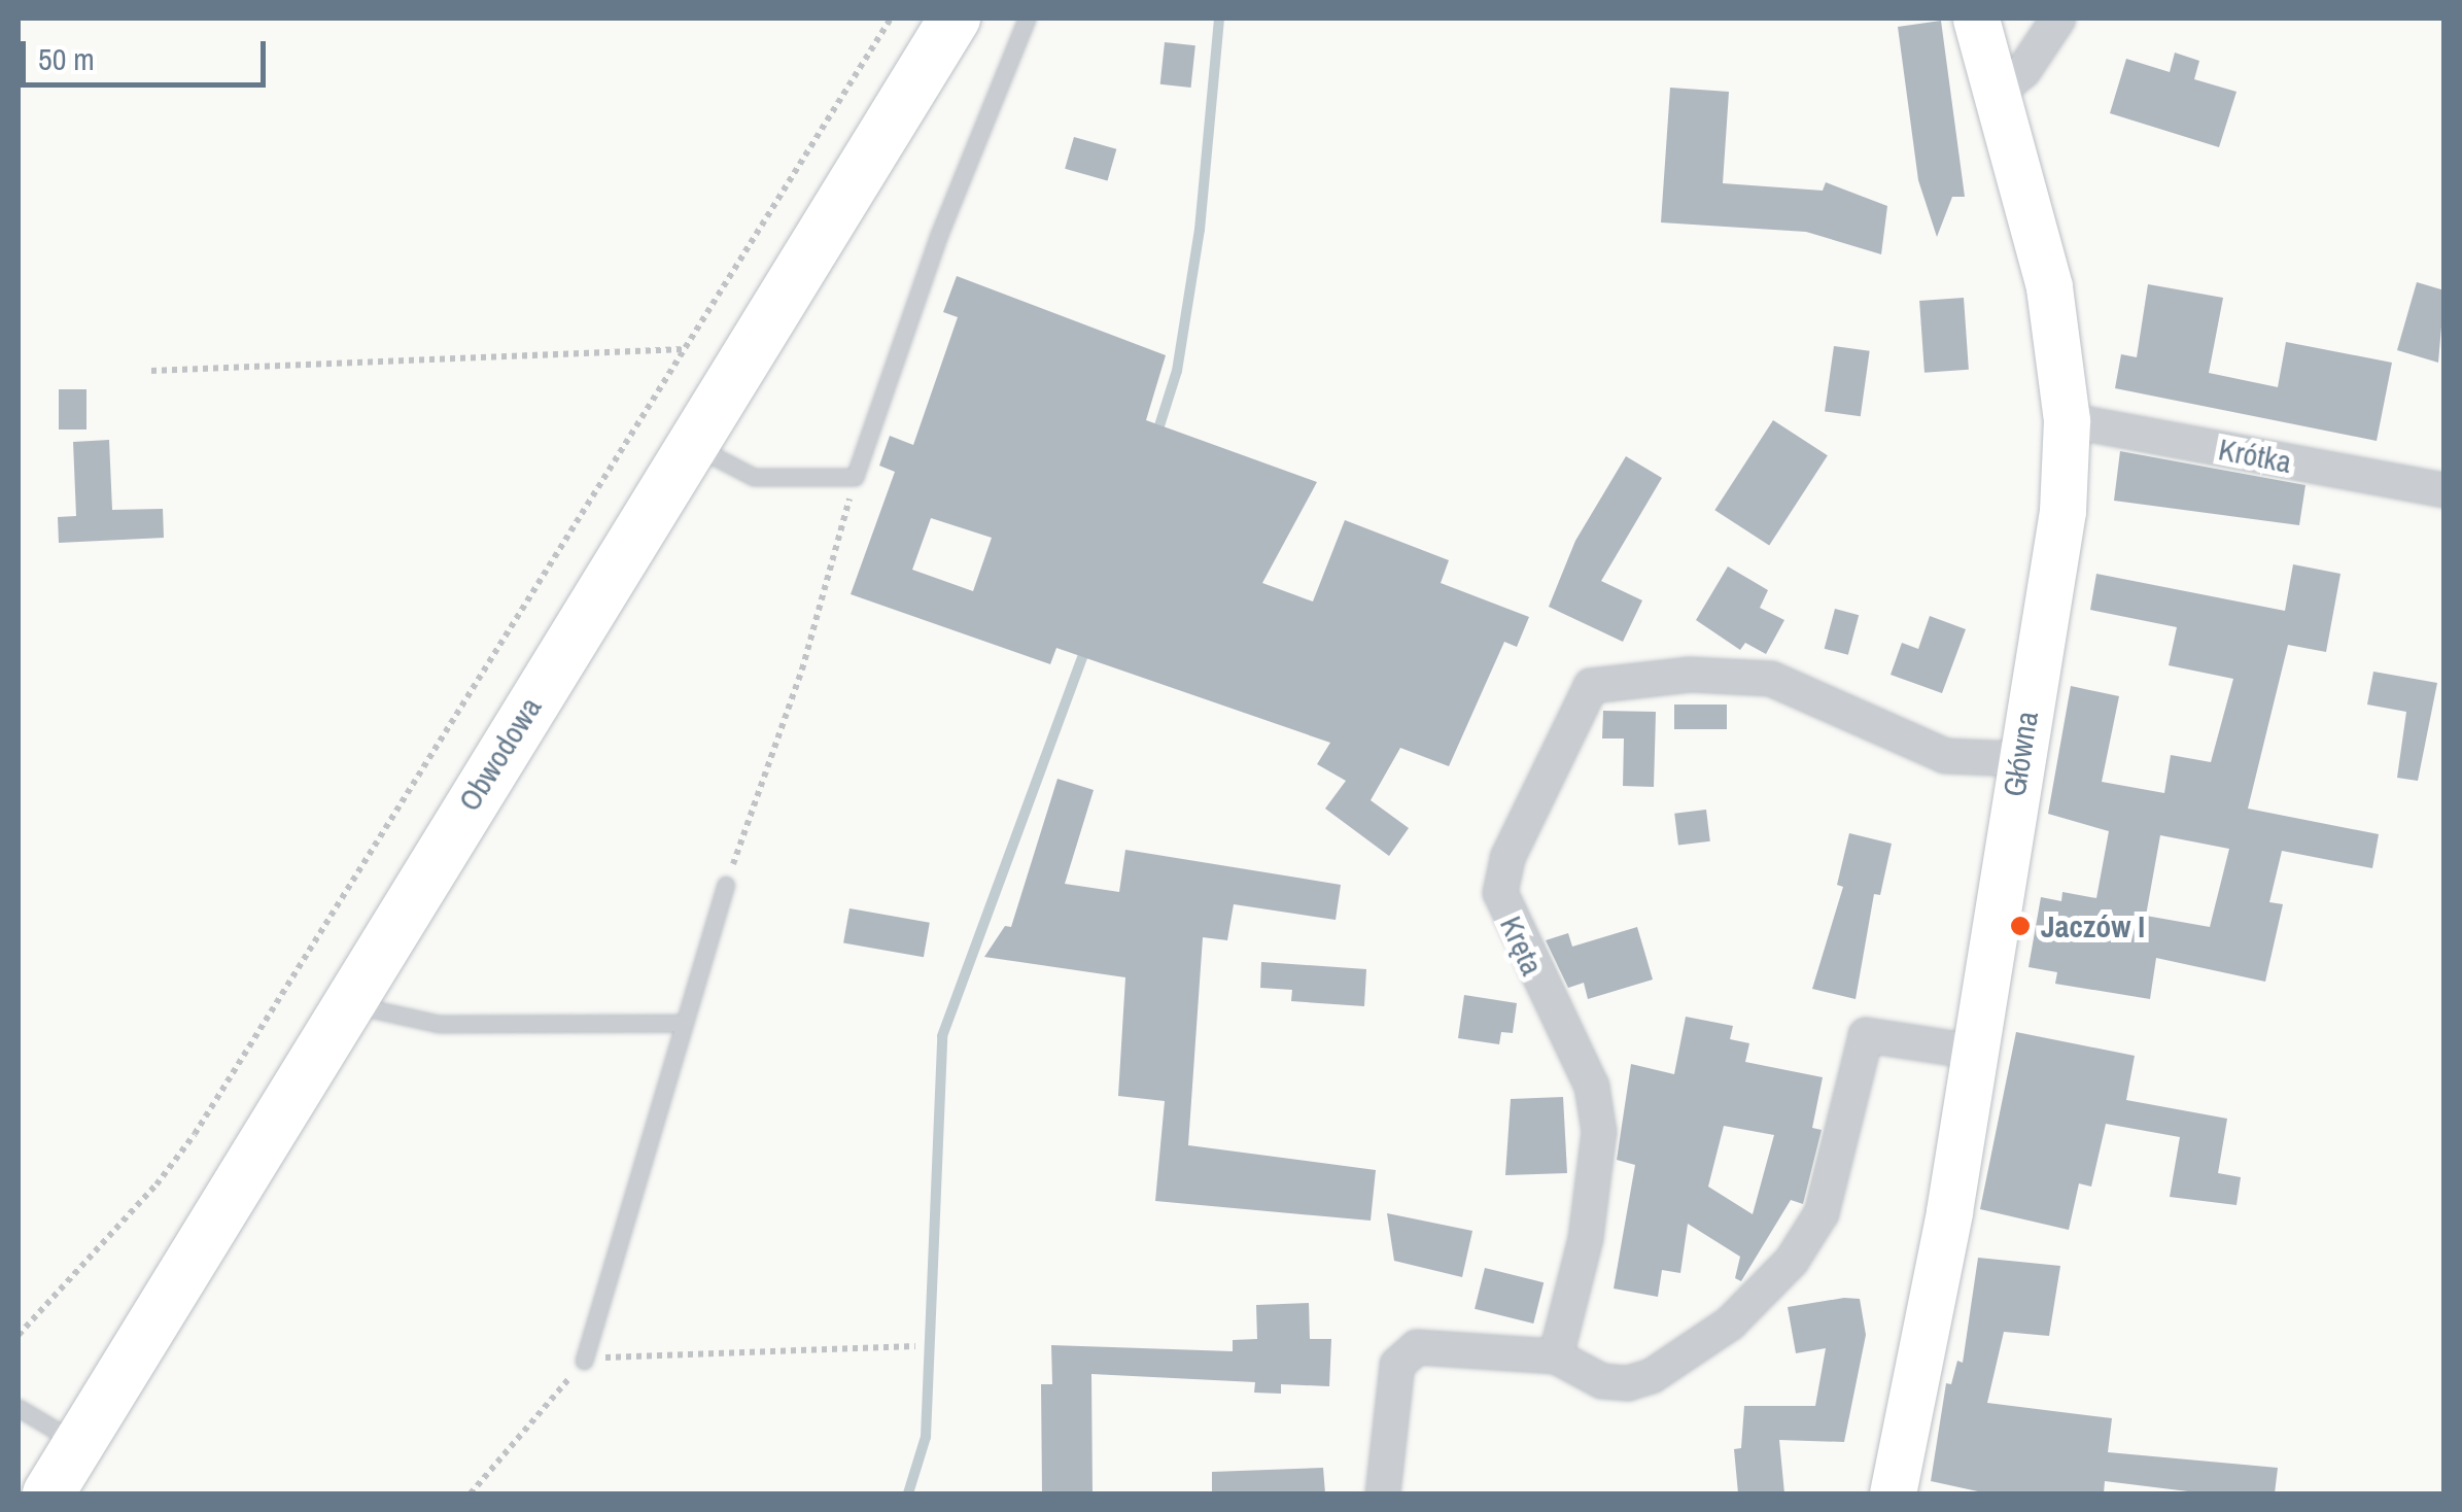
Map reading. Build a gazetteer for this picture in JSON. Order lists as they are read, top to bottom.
{
  "streets": {
    "main road": ["Obwodowa"],
    "street": ["Krótka", "Główna", "Kręta"]
  },
  "crossings": [
    ["Krótka", "Główna"],
    ["Główna", "Kręta"]
  ],
  "places": ["Jaczów I"],
  "scale_bar": "50 m"
}
